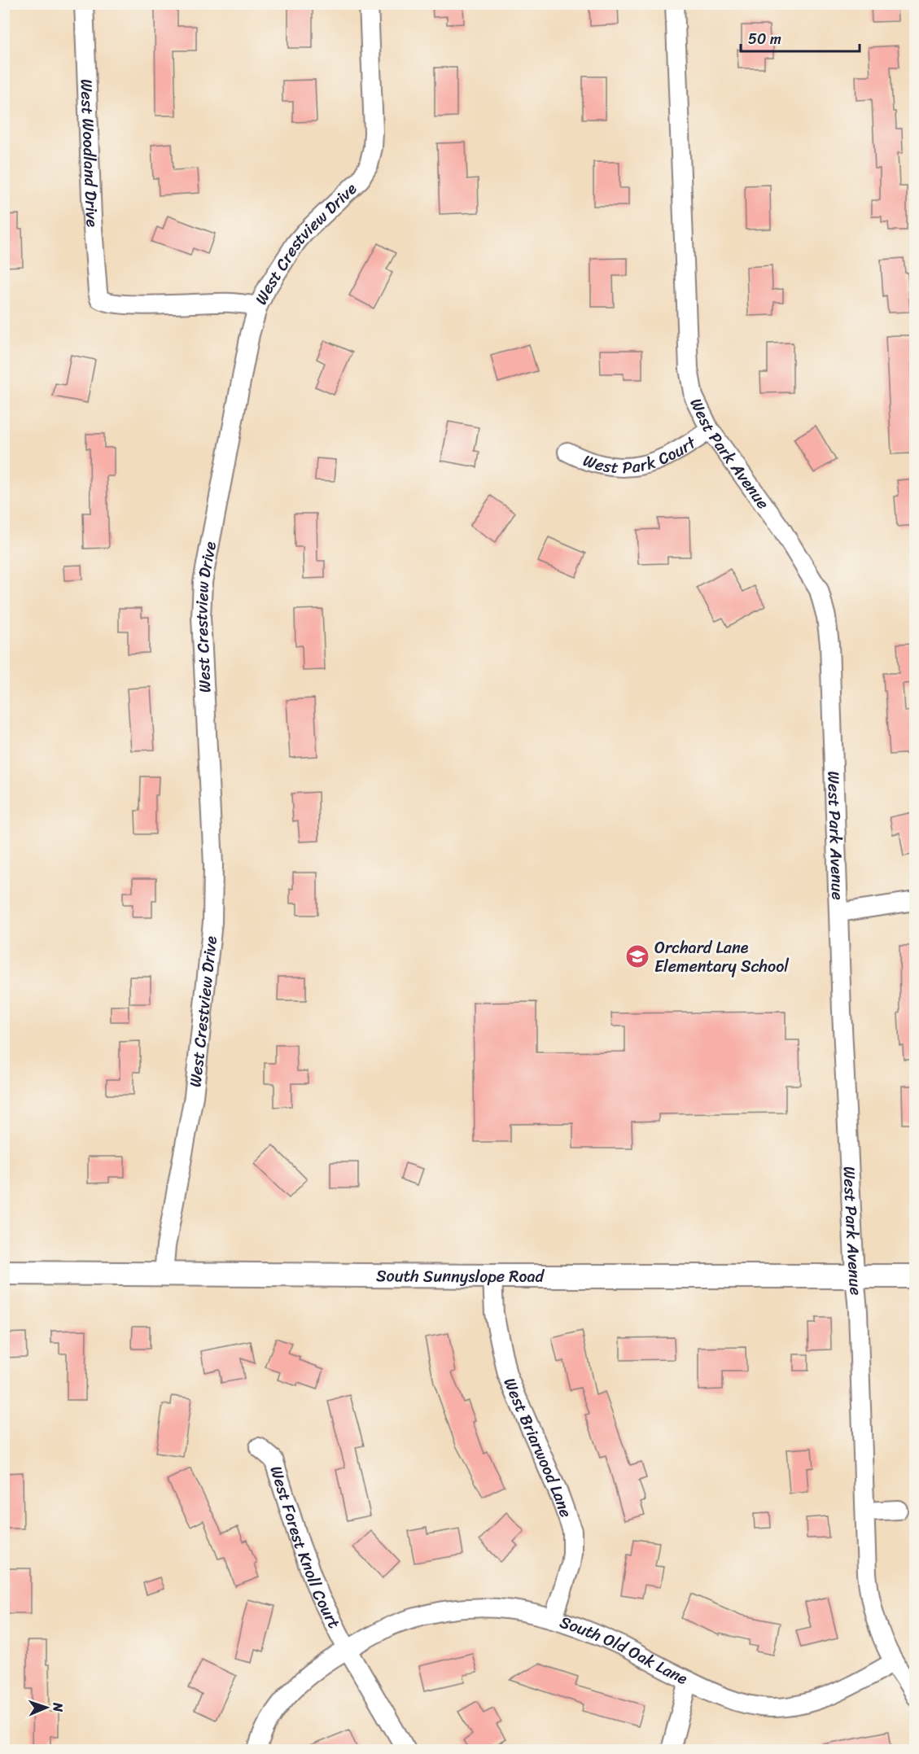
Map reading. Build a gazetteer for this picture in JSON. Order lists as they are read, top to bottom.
{
  "streets": {
    "street": [
      "West Woodland Drive",
      "West Crestview Drive",
      "West Park Court",
      "West Park Avenue",
      "South Sunnyslope Road",
      "West Briarwood Lane",
      "West Forest Knoll Court",
      "South Old Oak Lane"
    ]
  },
  "crossings": [
    ["West Woodland Drive", "West Crestview Drive"],
    ["West Crestview Drive", "South Sunnyslope Road"],
    ["West Park Court", "West Park Avenue"],
    ["West Park Avenue", "South Sunnyslope Road"],
    ["West Park Avenue", "South Old Oak Lane"],
    ["South Sunnyslope Road", "West Briarwood Lane"],
    ["West Briarwood Lane", "South Old Oak Lane"],
    ["West Forest Knoll Court", "South Old Oak Lane"]
  ],
  "places": {
    "school or university": ["Orchard Lane Elementary School"]
  },
  "scale_bar": "50 m",
  "north": "right"
}
